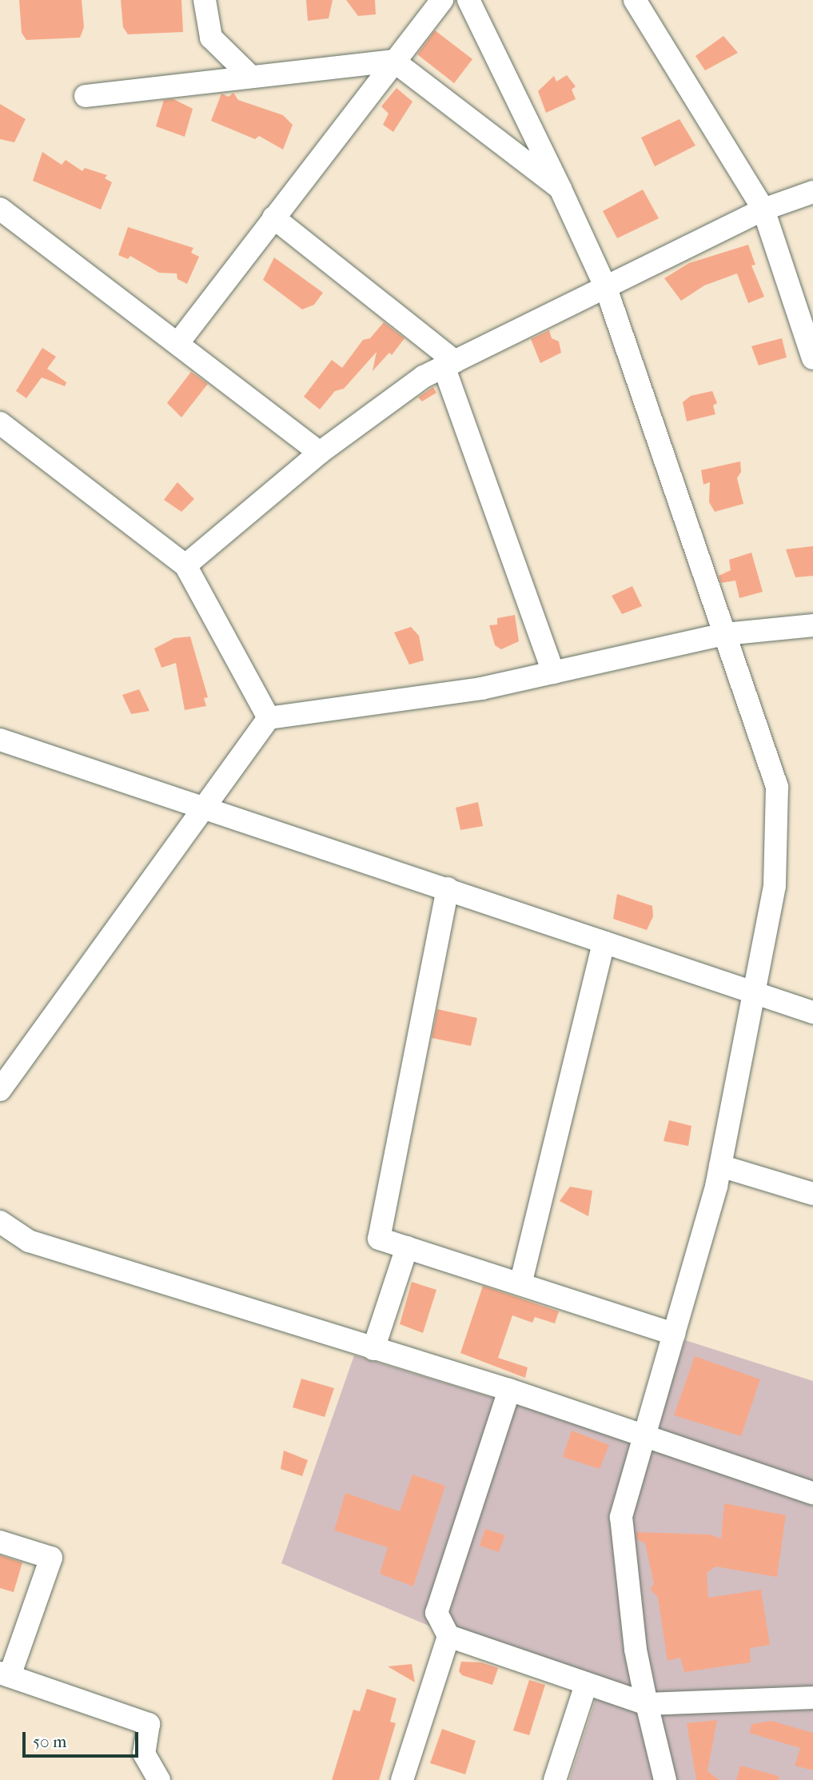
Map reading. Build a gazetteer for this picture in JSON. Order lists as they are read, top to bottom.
{
  "scale_bar": "50 m"
}
